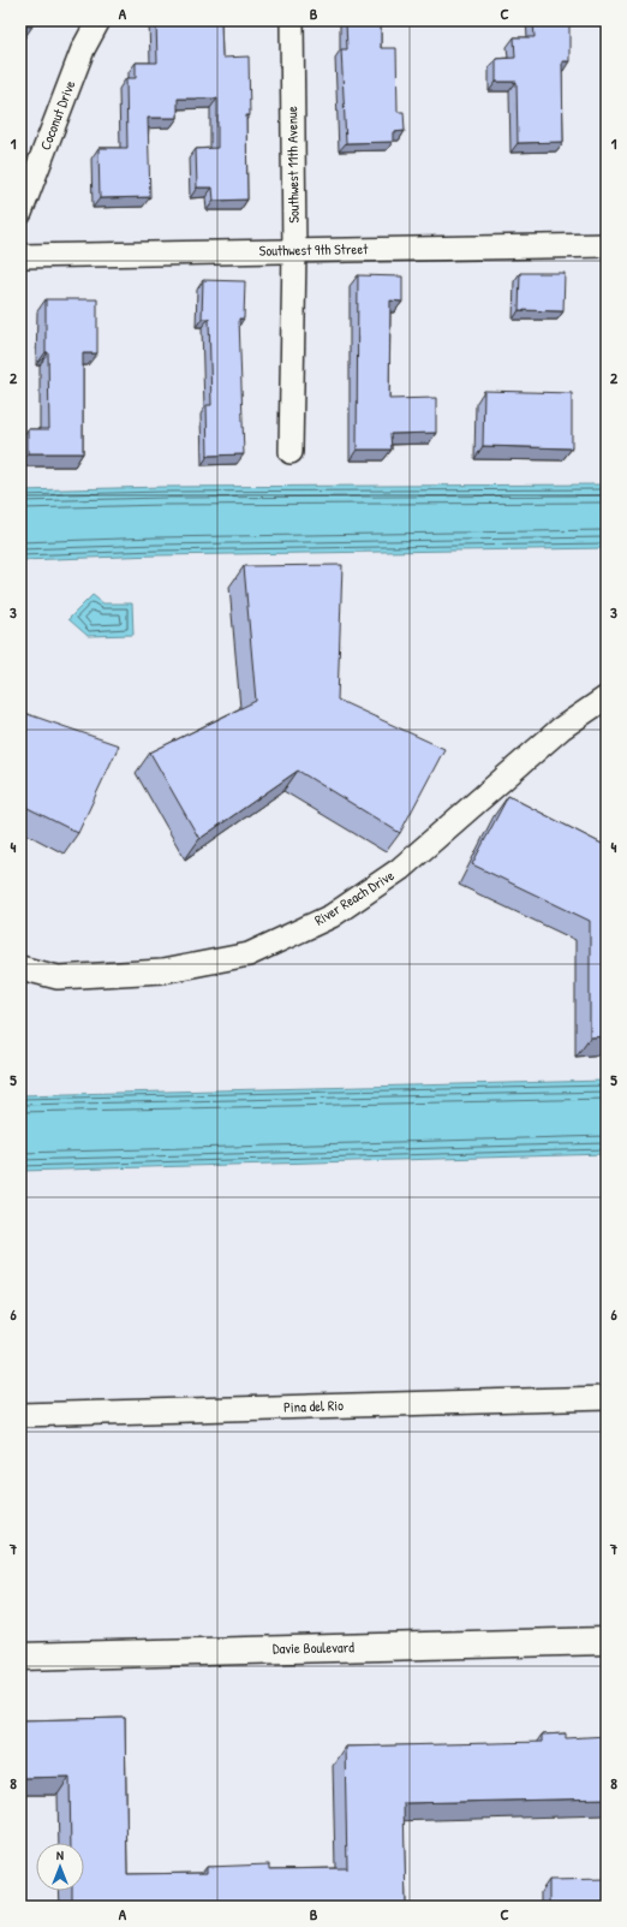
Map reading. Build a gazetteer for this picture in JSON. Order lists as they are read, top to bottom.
{
  "streets": {
    "main road": ["Davie Boulevard"],
    "street": [
      "Coconut Drive",
      "Southwest 11th Avenue",
      "Southwest 9th Street",
      "River Reach Drive",
      "Pina del Rio"
    ]
  },
  "crossings": [
    ["Southwest 11th Avenue", "Southwest 9th Street"]
  ],
  "north": "top",
  "grid": {
    "columns": ["A", "B", "C"],
    "rows": [
      "1",
      "2",
      "3",
      "4",
      "5",
      "6",
      "7",
      "8"
    ]
  }
}
